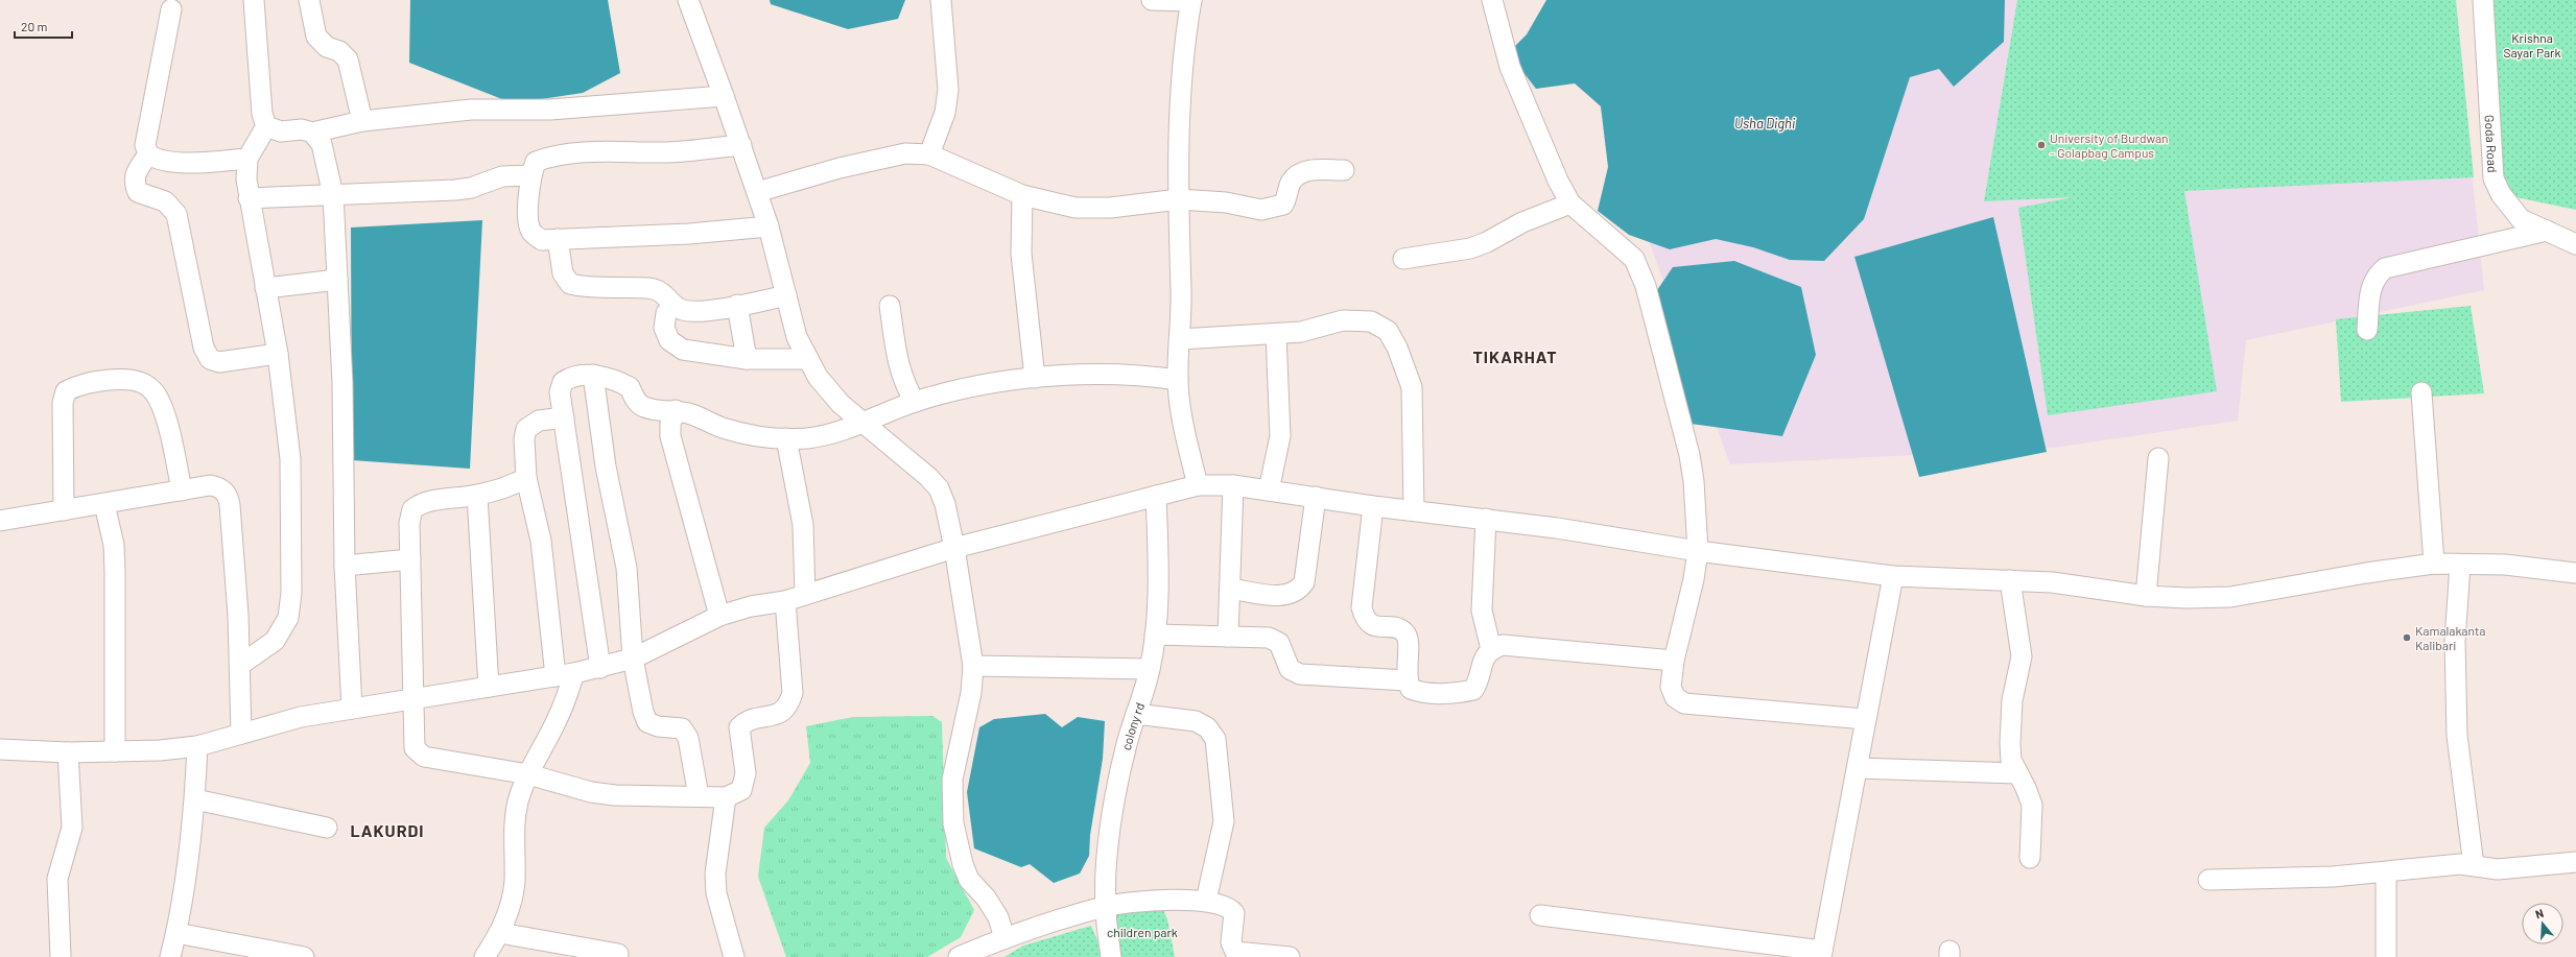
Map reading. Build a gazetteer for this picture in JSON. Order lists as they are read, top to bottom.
{
  "streets": {
    "street": ["Goda Road", "colony rd"]
  },
  "districts": ["TIKARHAT", "LAKURDI"],
  "water": ["Usha Dighi"],
  "parks": ["Krishna Sayar Park", "children park"],
  "places": ["University of Burdwan - Golapbag Campus", "Kamalakanta Kalibari"],
  "scale_bar": "20 m",
  "north": "top"
}
